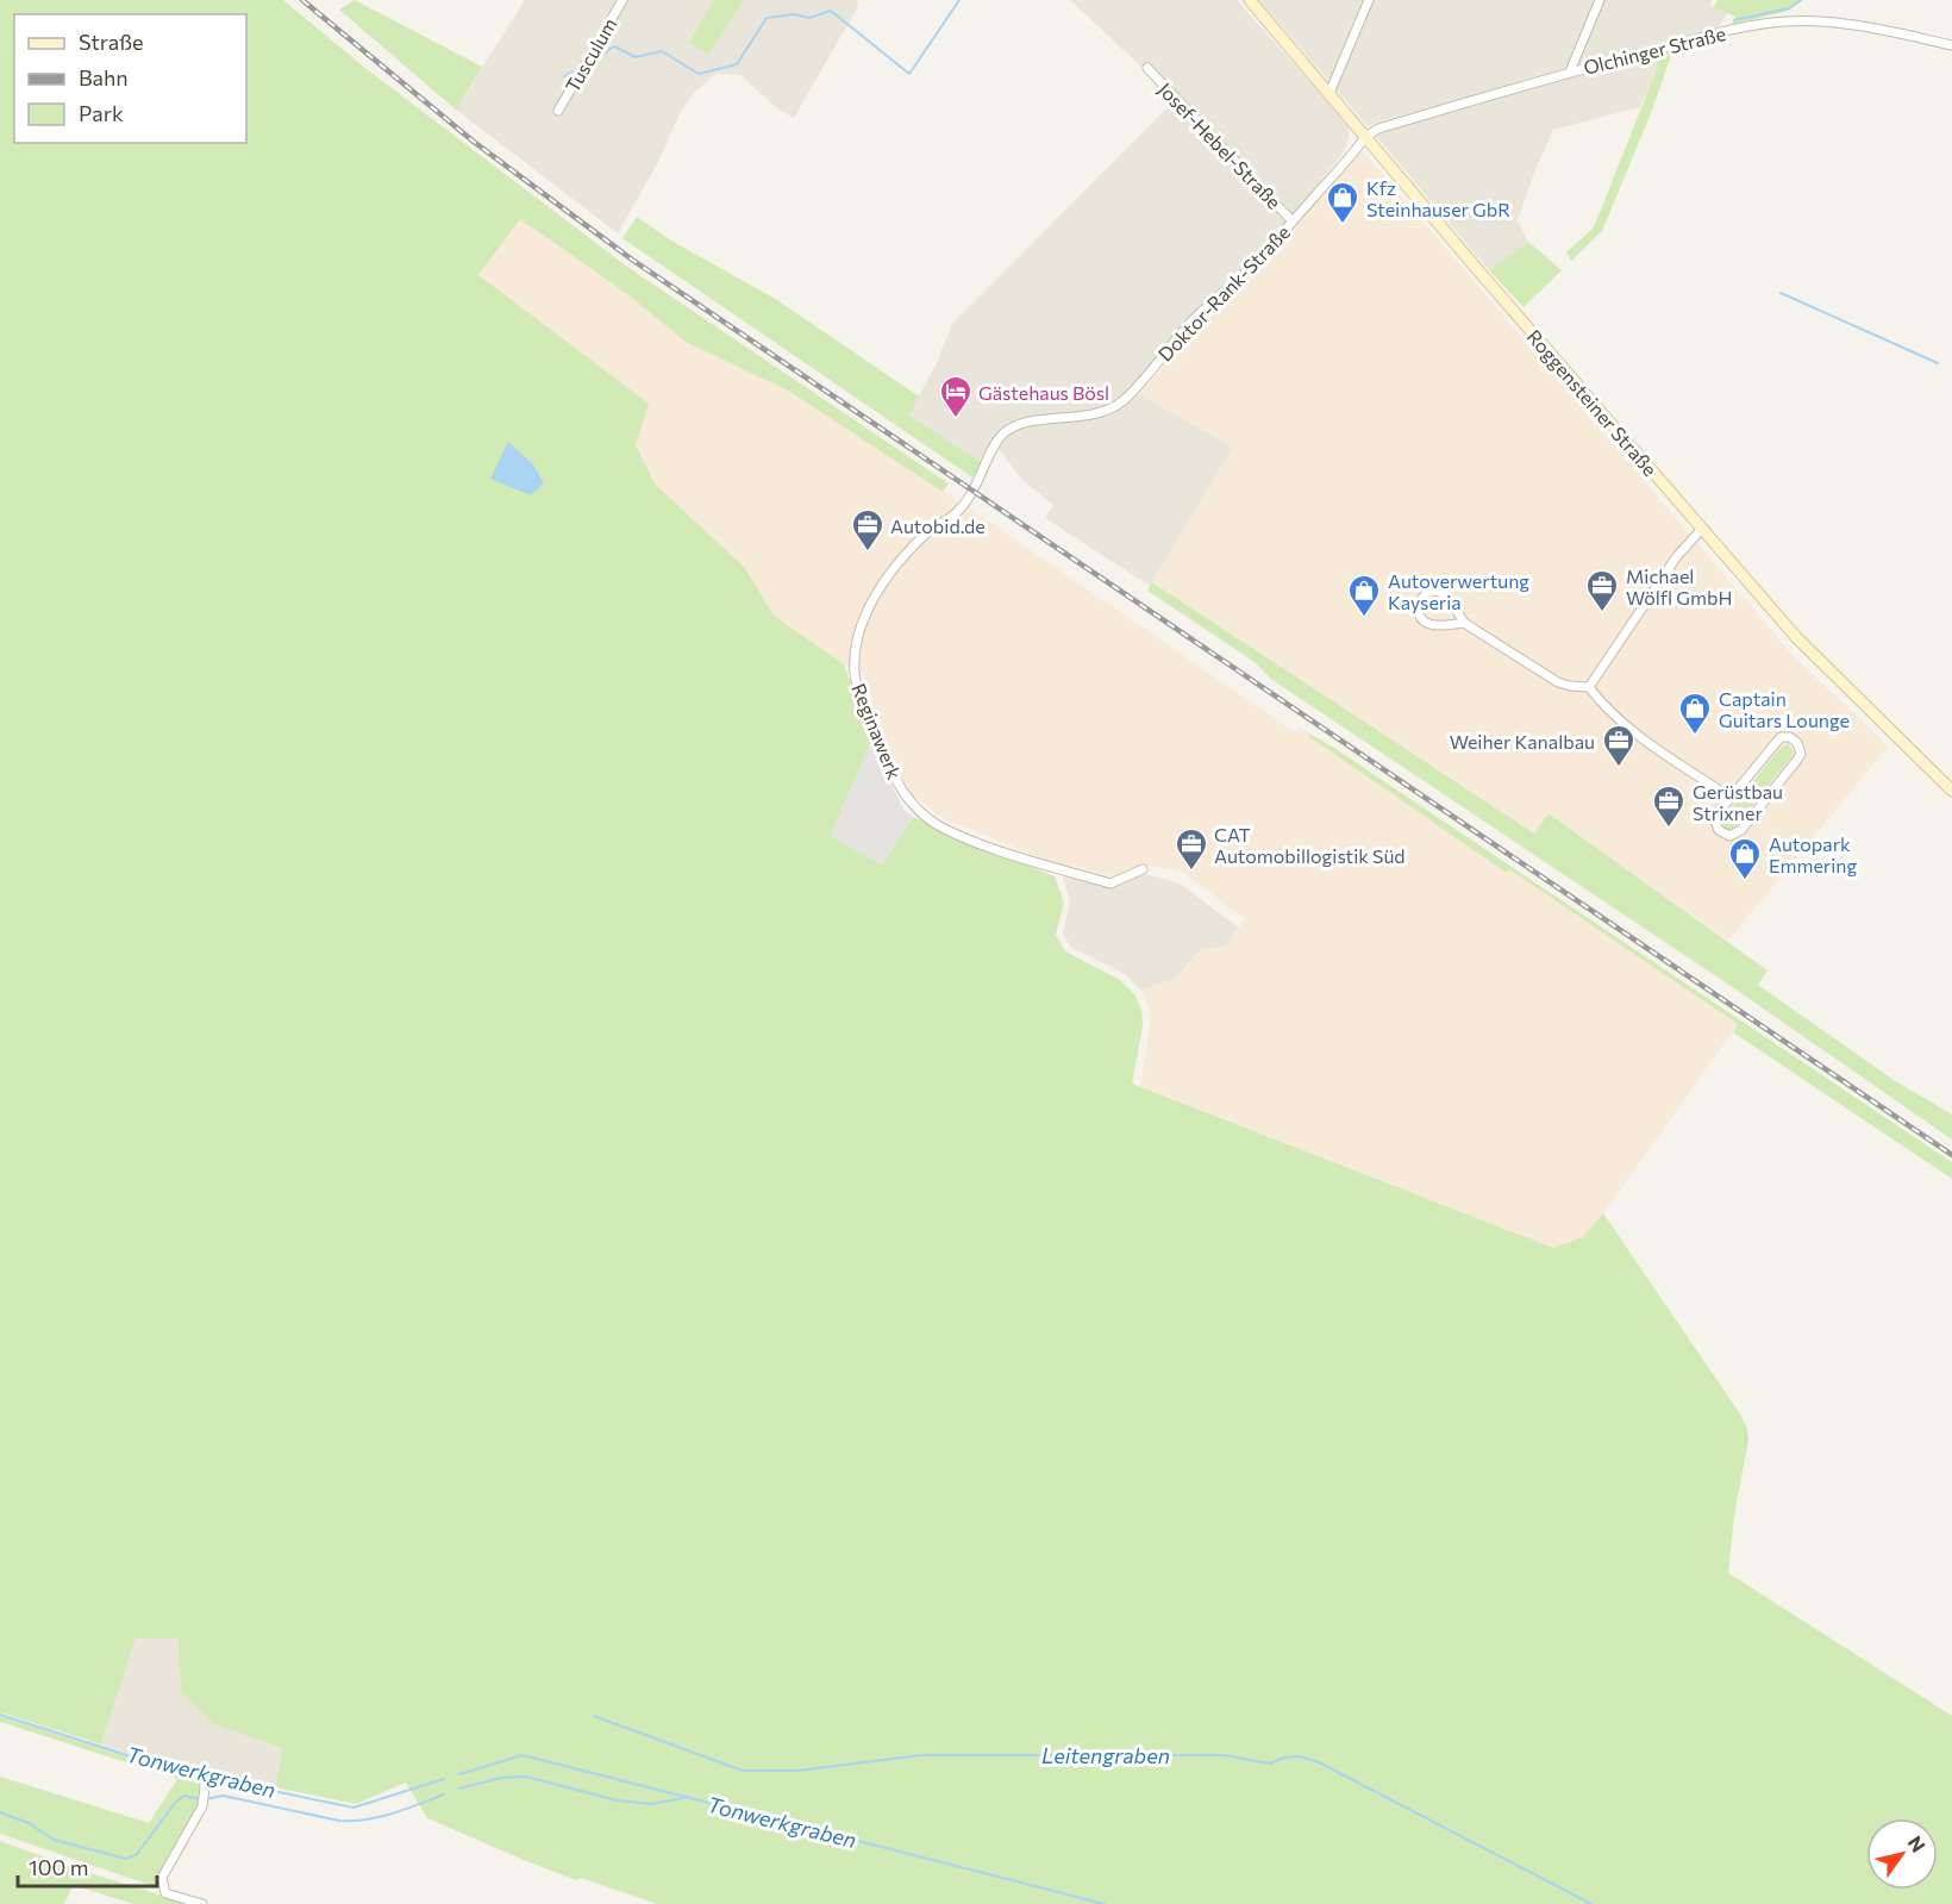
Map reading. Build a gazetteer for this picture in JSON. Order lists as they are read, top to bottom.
{
  "streets": {
    "street": [
      "Olchinger Straße",
      "Tusculum",
      "Josef-Hebel-Straße",
      "Doktor-Rank-Straße",
      "Roggensteiner Straße",
      "Reginawerk"
    ]
  },
  "crossings": [
    ["Olchinger Straße", "Doktor-Rank-Straße"],
    ["Olchinger Straße", "Roggensteiner Straße"],
    ["Josef-Hebel-Straße", "Doktor-Rank-Straße"],
    ["Doktor-Rank-Straße", "Roggensteiner Straße"],
    ["Doktor-Rank-Straße", "Reginawerk"]
  ],
  "water": ["Leitengraben", "Tonwerkgraben"],
  "places": {
    "shop": [
      "Kfz Steinhauser GbR",
      "Autoverwertung Kayseria",
      "Captain Guitars Lounge",
      "Autopark Emmering"
    ],
    "hotel": ["Gästehaus Bösl"],
    "office": [
      "Autobid.de",
      "Michael Wölfl GmbH",
      "Weiher Kanalbau",
      "Gerüstbau Strixner",
      "CAT Automobillogistik Süd"
    ]
  },
  "legend": ["Straße", "Bahn", "Park"],
  "scale_bar": "100 m",
  "north": "top right"
}
